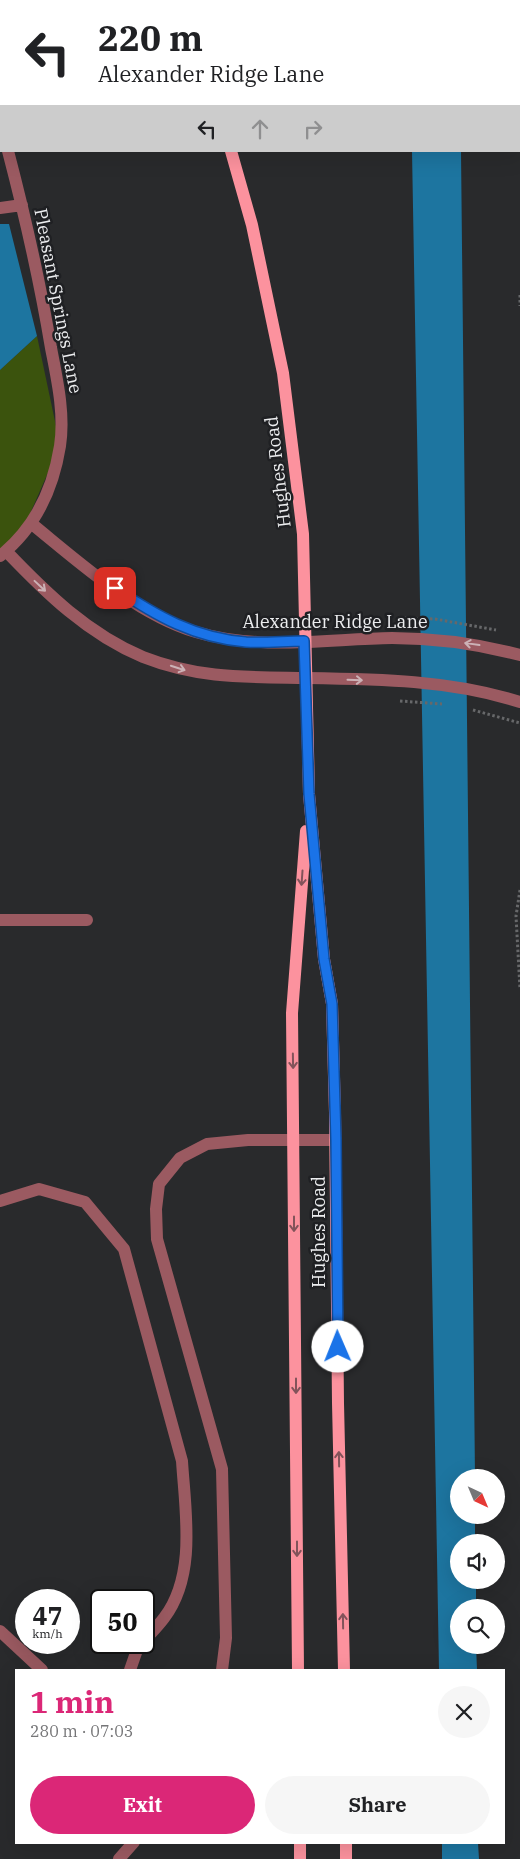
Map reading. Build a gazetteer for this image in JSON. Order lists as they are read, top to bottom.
{
  "streets": {
    "main road": ["Hughes Road"],
    "street": ["Pleasant Springs Lane", "Alexander Ridge Lane"]
  },
  "crossings": [
    ["Pleasant Springs Lane", "Alexander Ridge Lane"],
    ["Hughes Road", "Alexander Ridge Lane"]
  ],
  "north": "bottom right",
  "page": {
    "turn": ["220 m", "Alexander Ridge Lane"],
    "speed": "47 km/h",
    "limit": "50",
    "heading": ["1 min", "280 m · 07:03"],
    "buttons": ["Exit", "Share"]
  }
}
